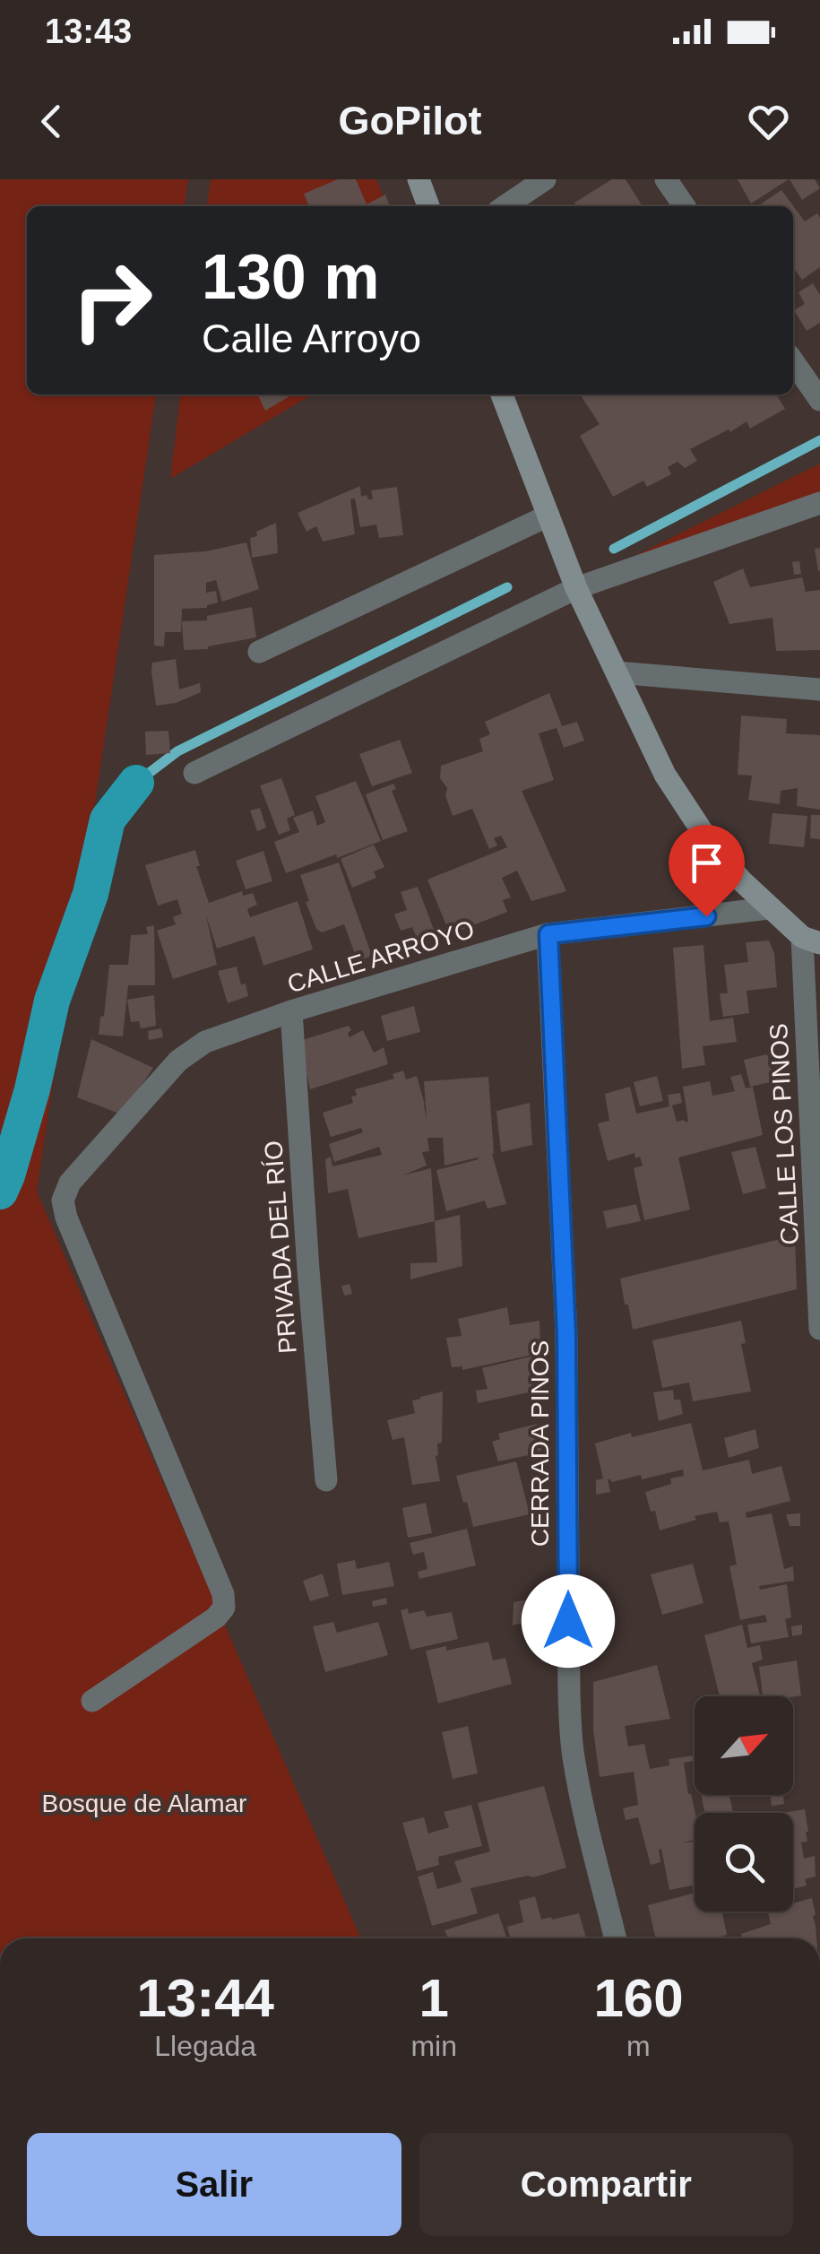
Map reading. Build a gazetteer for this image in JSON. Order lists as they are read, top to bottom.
{
  "streets": {
    "street": [
      "CALLE ARROYO",
      "CALLE LOS PINOS",
      "PRIVADA DEL RÍO",
      "CERRADA PINOS"
    ]
  },
  "crossings": [
    ["CALLE ARROYO", "PRIVADA DEL RÍO"],
    ["CALLE ARROYO", "CERRADA PINOS"]
  ],
  "parks": ["Bosque de Alamar"],
  "north": "top right",
  "page": {
    "status": "13:43",
    "header": "GoPilot",
    "turn": ["130 m", "Calle Arroyo"],
    "eta": [
      "13:44",
      "Llegada",
      "1",
      "min",
      "160",
      "m"
    ],
    "buttons": ["Salir", "Compartir"]
  }
}
